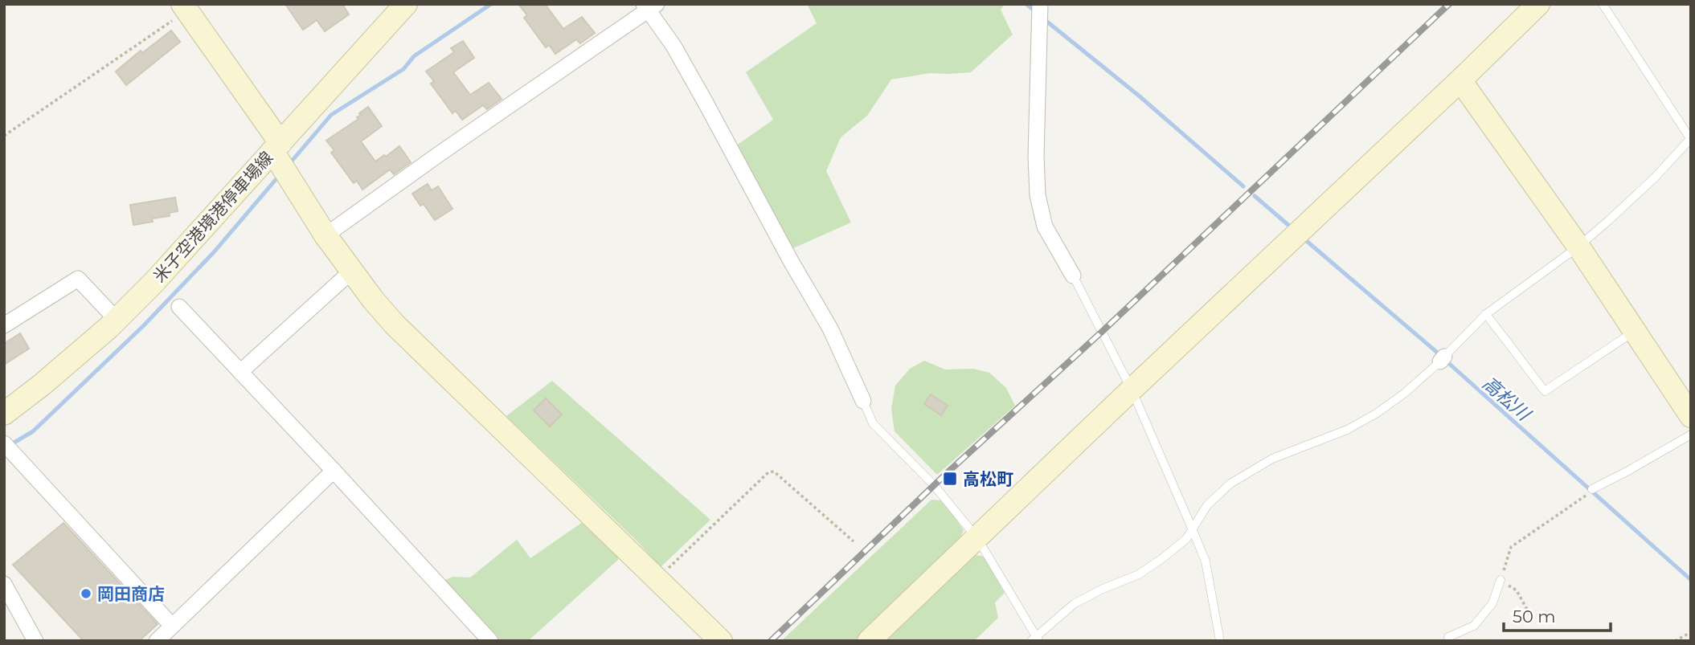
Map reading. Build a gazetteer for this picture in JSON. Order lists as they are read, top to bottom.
{
  "streets": {
    "street": ["米子空港境港停車場線"]
  },
  "water": ["高松川"],
  "places": {
    "transit": ["高松町"],
    "other": ["岡田商店"]
  },
  "scale_bar": "50 m"
}
